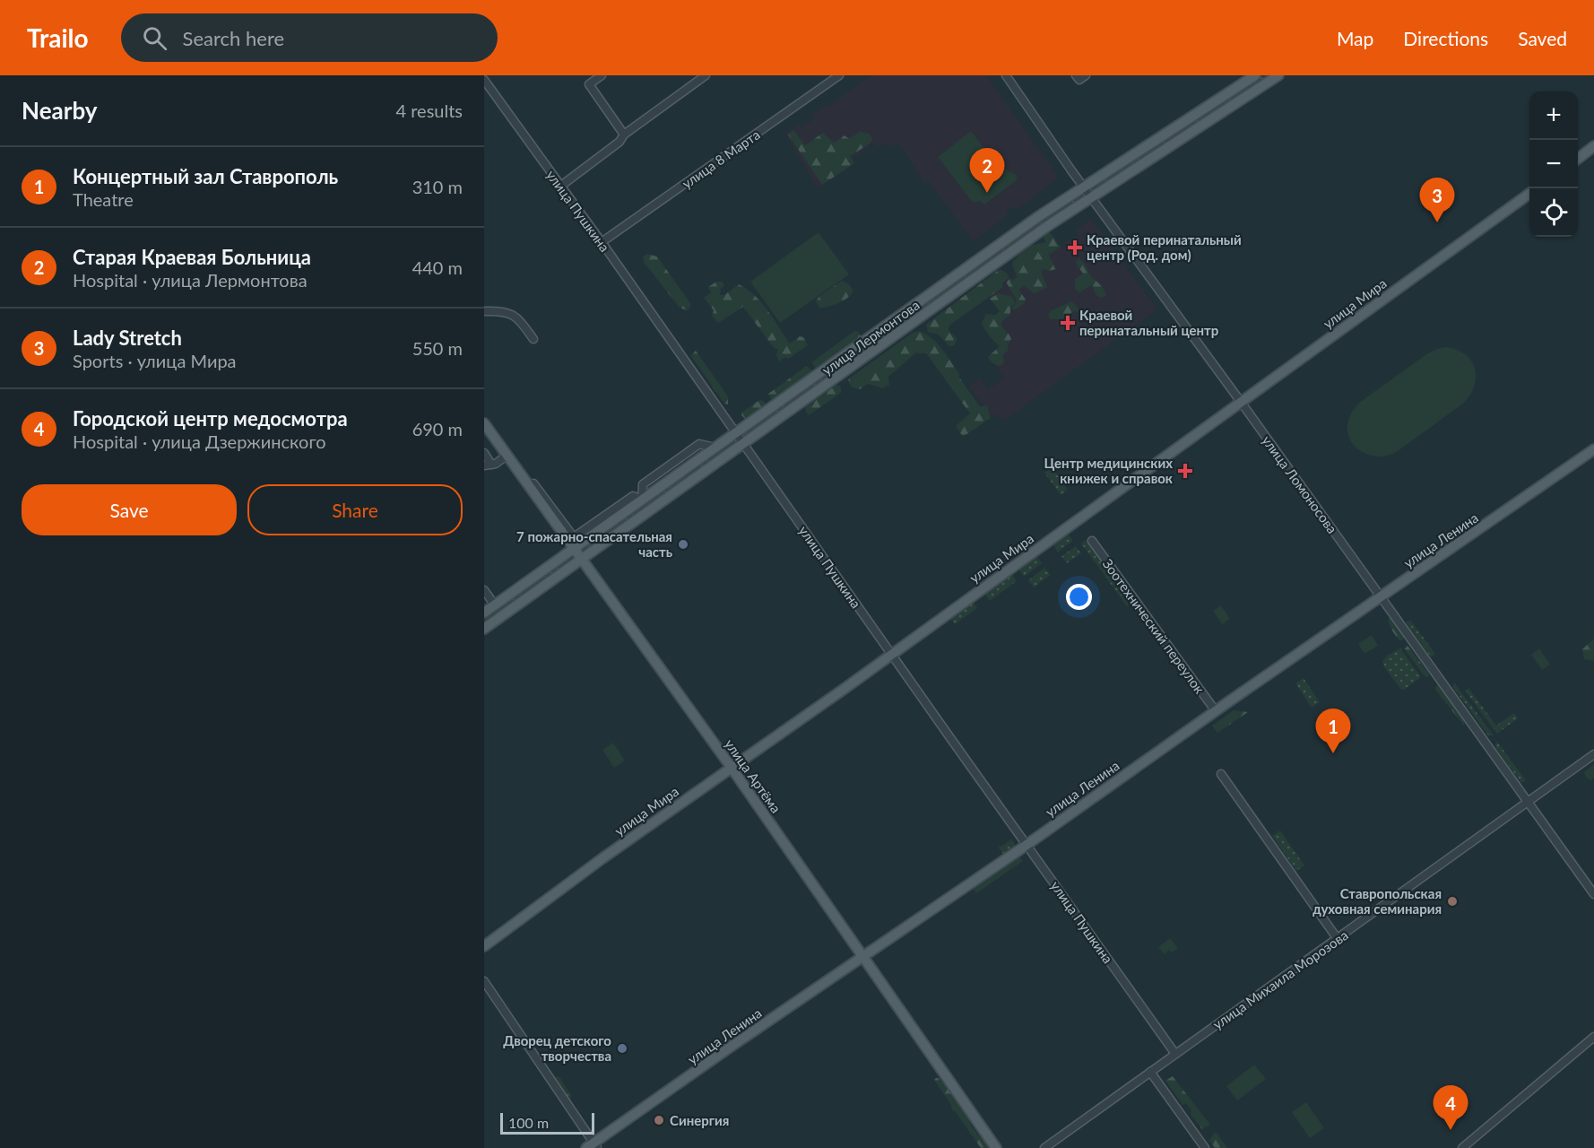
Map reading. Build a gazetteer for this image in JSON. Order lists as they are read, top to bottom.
{
  "streets": {
    "main road": [
      "улица Мира",
      "улица Лермонтова",
      "улица Ленина",
      "улица Артёма"
    ],
    "street": [
      "улица 8 Марта",
      "улица Пушкина",
      "улица Ломоносова",
      "Зоотехнический переулок",
      "улица Михаила Морозова"
    ]
  },
  "crossings": [
    ["улица 8 Марта", "улица Пушкина"],
    ["улица Пушкина", "улица Мира"],
    ["улица Пушкина", "улица Лермонтова"],
    ["улица Пушкина", "улица Ленина"],
    ["улица Пушкина", "улица Михаила Морозова"],
    ["улица Мира", "улица Ломоносова"],
    ["улица Мира", "улица Артёма"],
    ["улица Лермонтова", "улица Ломоносова"],
    ["улица Лермонтова", "улица Артёма"],
    ["улица Ломоносова", "улица Ленина"],
    ["улица Ломоносова", "улица Михаила Морозова"],
    ["улица Ленина", "Зоотехнический переулок"],
    ["улица Ленина", "улица Артёма"]
  ],
  "places": {
    "health": ["Краевой перинатальный центр (Род. дом)", "Краевой перинатальный центр", "Центр медицинских книжек и справок"],
    "other": [
      "7 пожарно-спасательная часть",
      "Ставропольская духовная семинария",
      "Дворец детского творчества",
      "Синергия"
    ]
  },
  "scale_bar": "100 m",
  "page": {
    "header": "Trailo",
    "search": "Search here",
    "nav": ["Map", "Directions", "Saved"],
    "heading": ["Nearby", "4 results"],
    "map_buttons": ["+", "−"],
    "list": [
      {
        "mark": "1",
        "name": "Концертный зал Ставрополь",
        "note": "Theatre",
        "value": "310 m"
      },
      {
        "mark": "2",
        "name": "Старая Краевая Больница",
        "note": "Hospital · улица Лермонтова",
        "value": "440 m"
      },
      {
        "mark": "3",
        "name": "Lady Stretch",
        "note": "Sports · улица Мира",
        "value": "550 m"
      },
      {
        "mark": "4",
        "name": "Городской центр медосмотра",
        "note": "Hospital · улица Дзержинского",
        "value": "690 m"
      }
    ],
    "pins": [
      "2",
      "3",
      "1",
      "4"
    ],
    "buttons": ["Save", "Share"],
    "scale": "100 m"
  }
}
